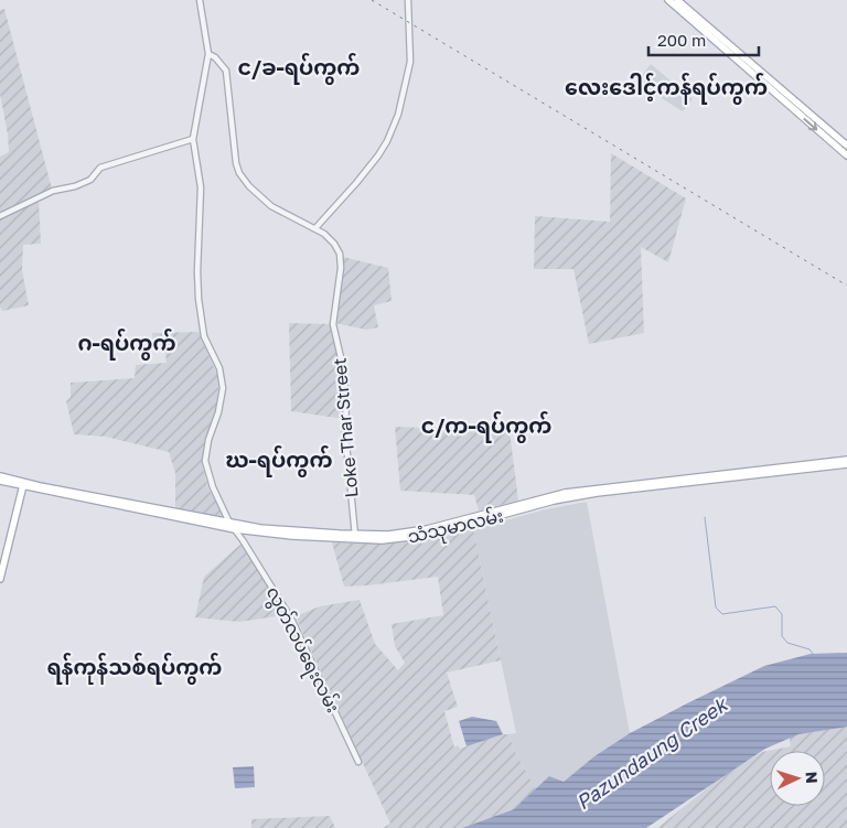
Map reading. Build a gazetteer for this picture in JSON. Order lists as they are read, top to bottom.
{
  "streets": {
    "main road": ["သံသုမာလမ်း"],
    "street": ["Loke Thar Street", "လွတ်လပ်ရေးလမ်း"]
  },
  "crossings": [
    ["Loke Thar Street", "သံသုမာလမ်း"],
    ["Loke Thar Street", "လွတ်လပ်ရေးလမ်း"],
    ["သံသုမာလမ်း", "လွတ်လပ်ရေးလမ်း"]
  ],
  "districts": [
    "င/ခ-ရပ်ကွက်",
    "လေးဒေါင့်ကန်ရပ်ကွက်",
    "ဂ-ရပ်ကွက်",
    "င/က-ရပ်ကွက်",
    "ဃ-ရပ်ကွက်",
    "ရန်ကုန်သစ်ရပ်ကွက်"
  ],
  "water": ["Pazundaung Creek"],
  "scale_bar": "200 m",
  "north": "right"
}
